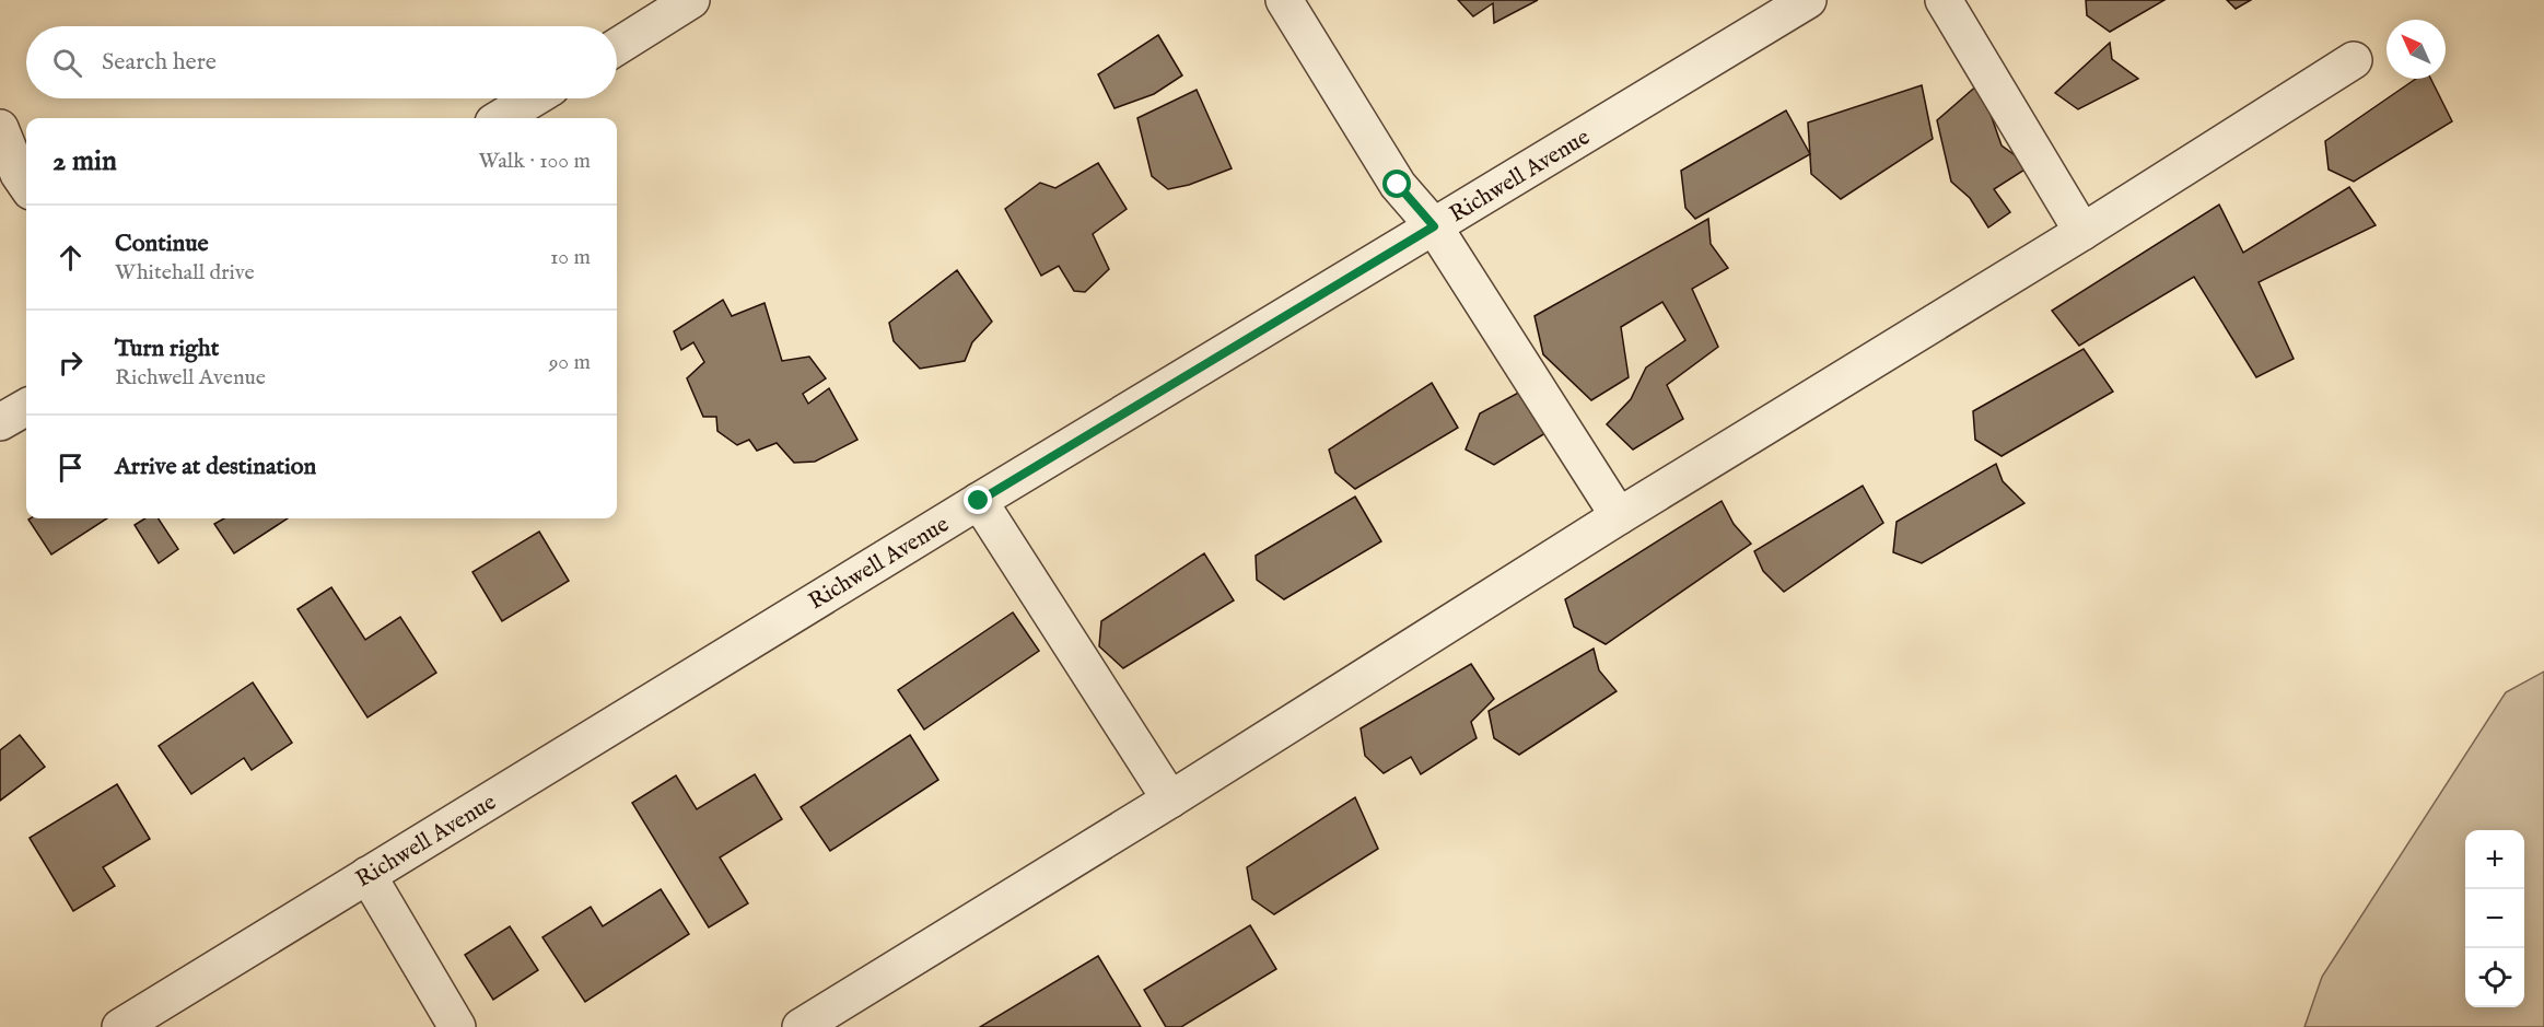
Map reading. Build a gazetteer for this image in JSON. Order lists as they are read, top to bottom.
{
  "streets": {
    "street": ["Richwell Avenue"]
  },
  "north": "top left",
  "page": {
    "search": "Search here",
    "heading": ["2 min", "Walk · 100 m"],
    "list": [
      ["Continue", "Whitehall drive", "10 m"],
      ["Turn right", "Richwell Avenue", "90 m"],
      "Arrive at destination"
    ],
    "map_buttons": ["+", "−"]
  }
}
